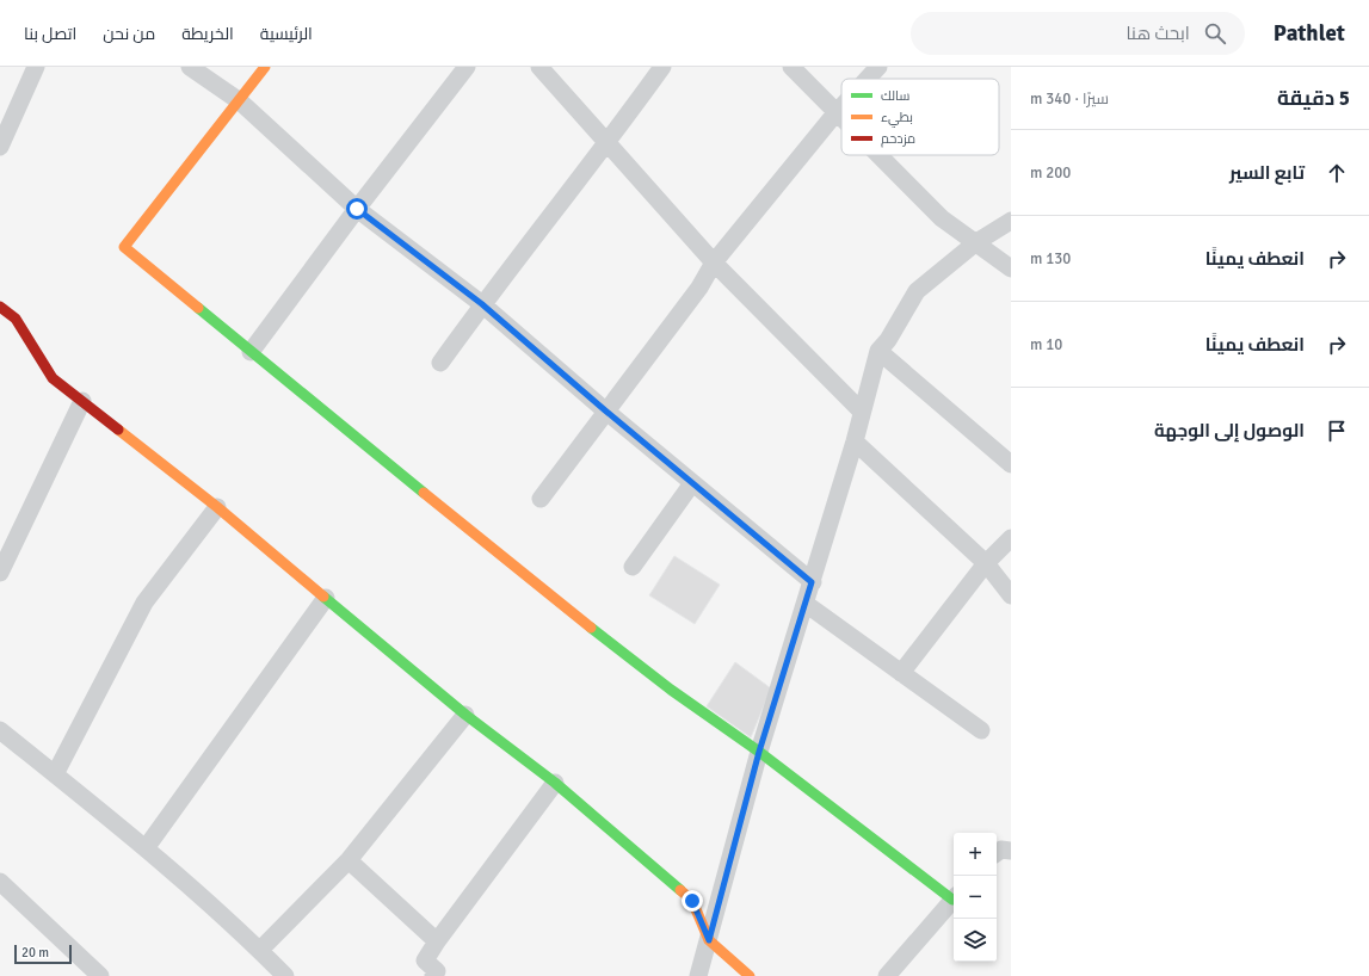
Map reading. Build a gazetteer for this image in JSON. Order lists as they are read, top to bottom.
{
  "legend": ["سالك", "بطيء", "مزدحم"],
  "scale_bar": "20 m",
  "page": {
    "header": "Pathlet",
    "search": "ابحث هنا",
    "nav": [
      "الرئيسية",
      "الخريطة",
      "من نحن",
      "اتصل بنا"
    ],
    "heading": ["5 دقيقة", "سيرًا · 340 m"],
    "list": [
      ["تابع السير", "200 m"],
      ["انعطف يمينًا", "130 m"],
      ["انعطف يمينًا", "10 m"],
      "الوصول إلى الوجهة"
    ],
    "map_buttons": ["+", "−"],
    "scale": "20 m"
  }
}
